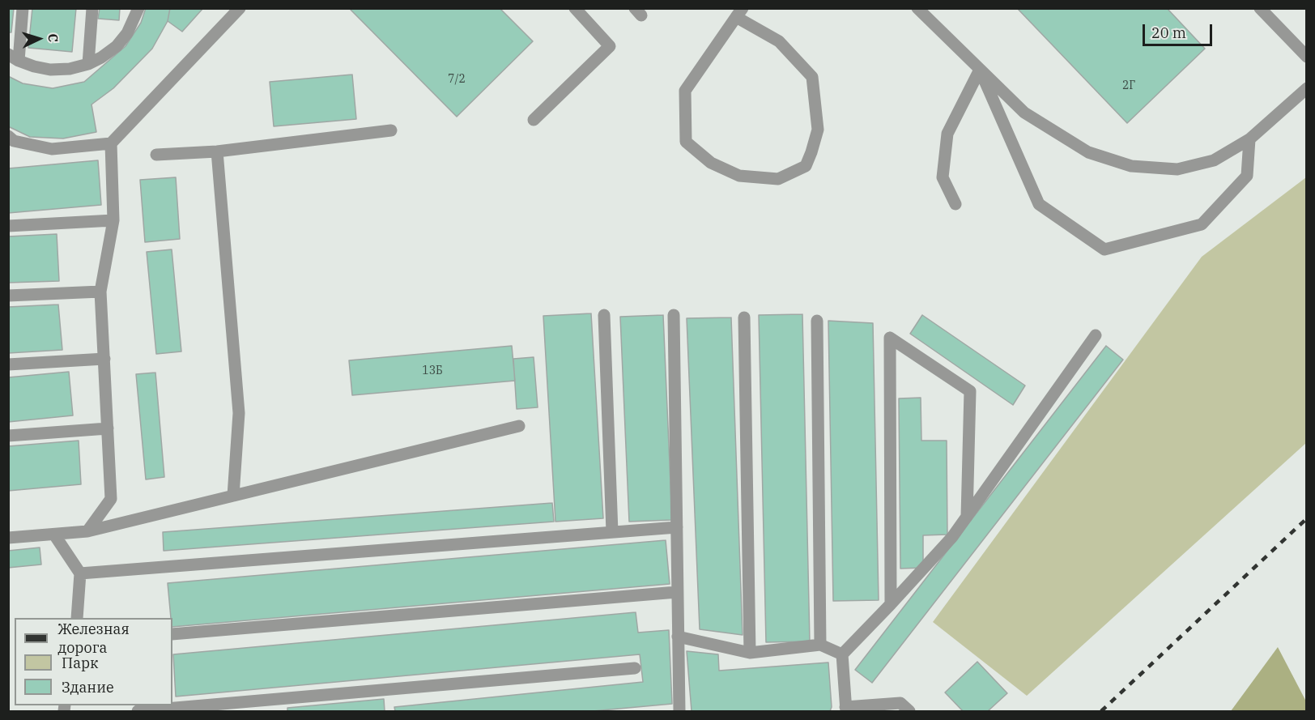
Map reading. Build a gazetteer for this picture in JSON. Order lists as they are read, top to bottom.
{
  "house_numbers": ["7/2", "2Г", "13Б"],
  "legend": ["Железная дорога", "Парк", "Здание"],
  "scale_bar": "20 m",
  "north": "right"
}
